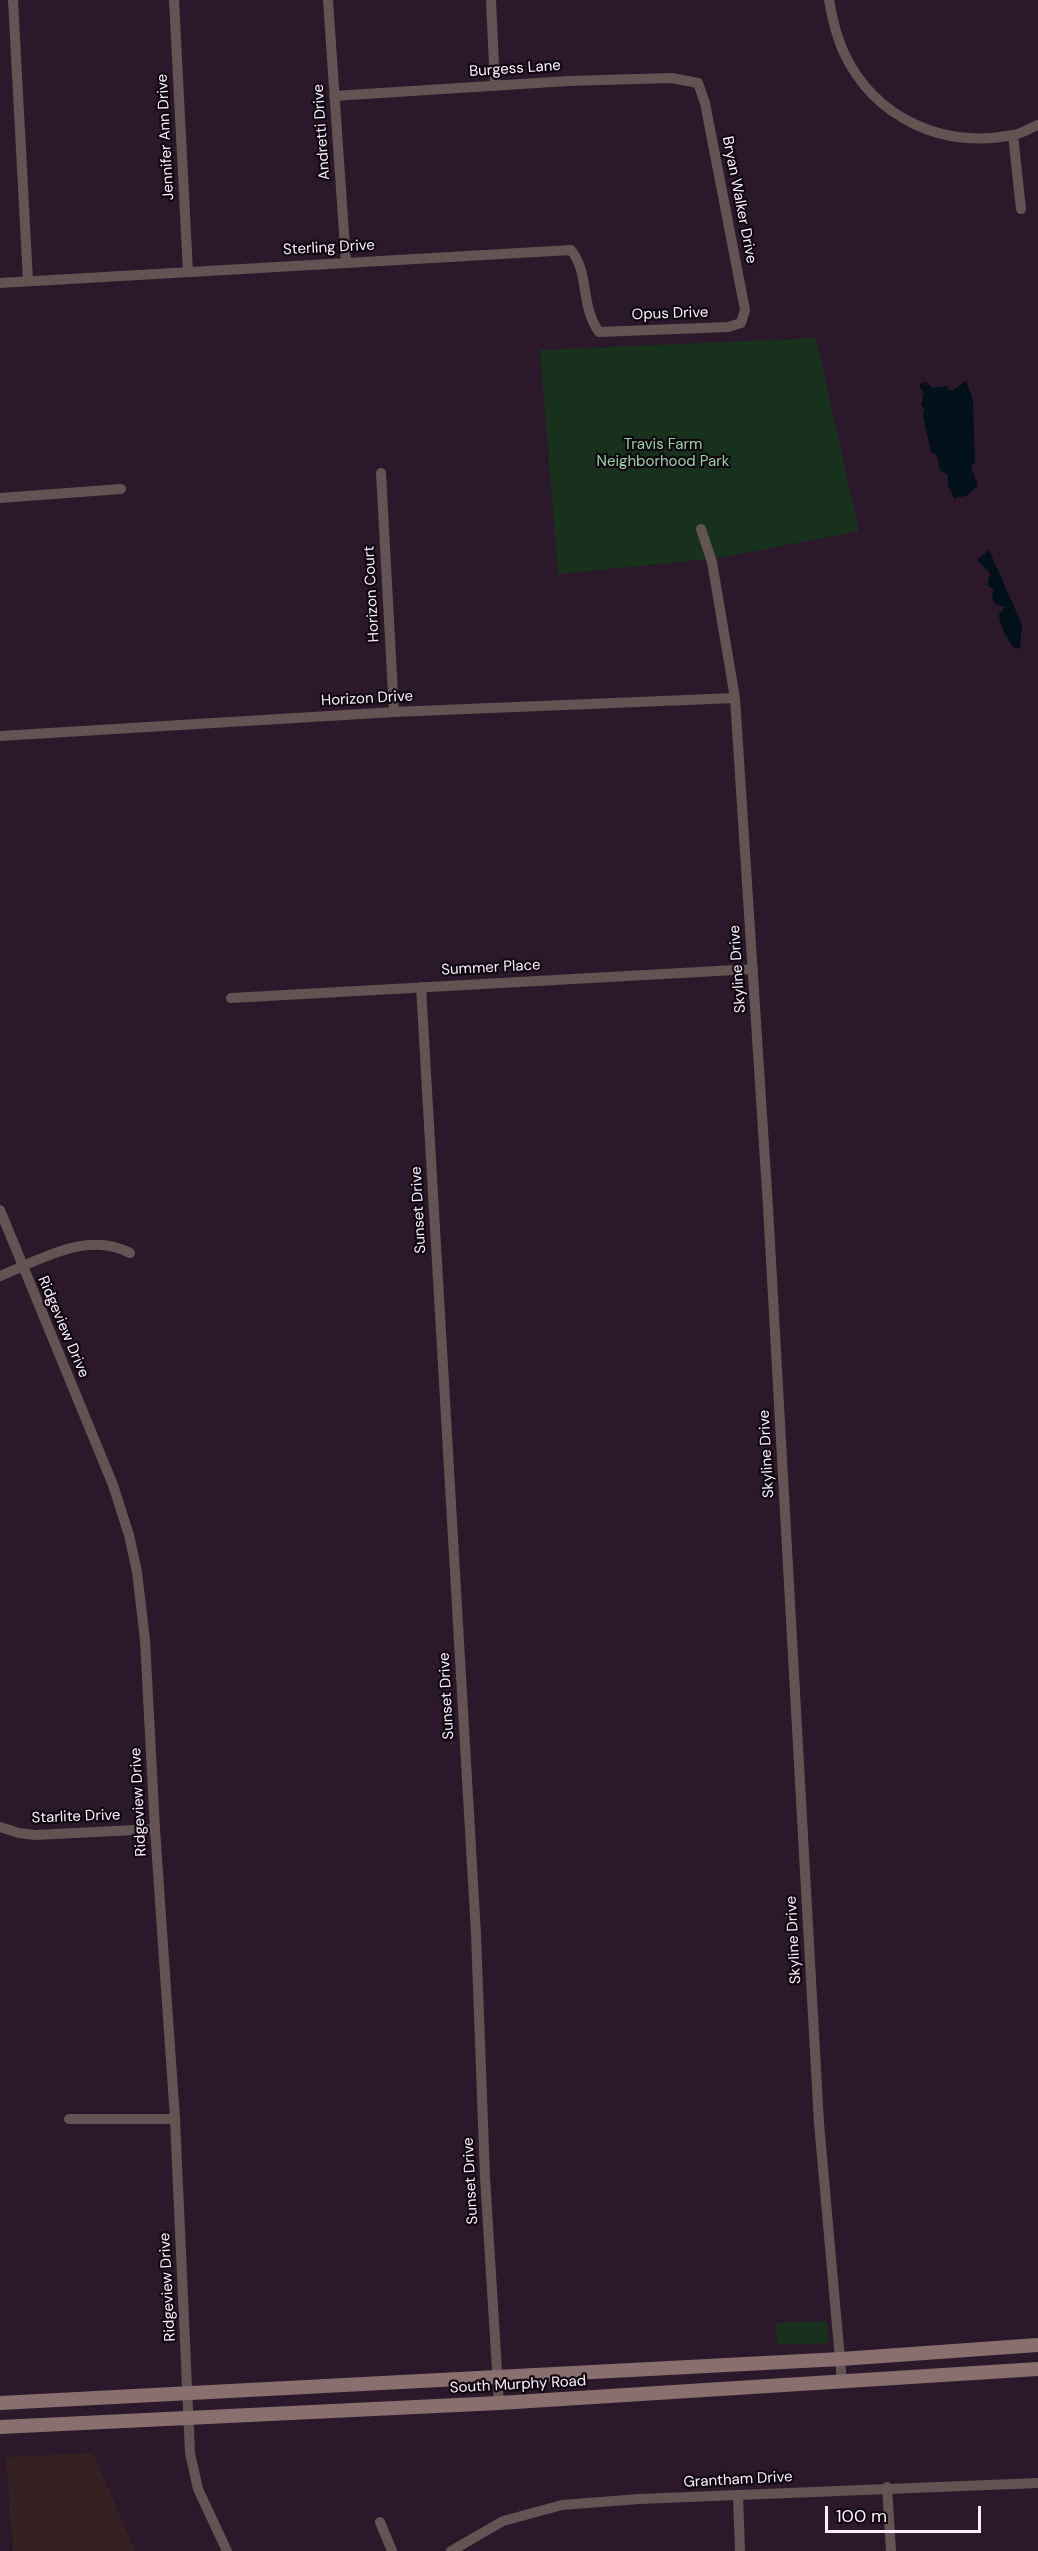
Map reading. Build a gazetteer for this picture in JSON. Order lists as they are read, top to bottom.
{
  "streets": {
    "main road": ["South Murphy Road"],
    "street": [
      "Burgess Lane",
      "Andretti Drive",
      "Jennifer Ann Drive",
      "Bryan Walker Drive",
      "Sterling Drive",
      "Opus Drive",
      "Horizon Court",
      "Horizon Drive",
      "Summer Place",
      "Skyline Drive",
      "Sunset Drive",
      "Ridgeview Drive",
      "Starlite Drive",
      "Grantham Drive"
    ]
  },
  "crossings": [
    ["Burgess Lane", "Andretti Drive"],
    ["Burgess Lane", "Bryan Walker Drive"],
    ["Andretti Drive", "Sterling Drive"],
    ["Jennifer Ann Drive", "Sterling Drive"],
    ["Bryan Walker Drive", "Opus Drive"],
    ["Sterling Drive", "Opus Drive"],
    ["Horizon Court", "Horizon Drive"],
    ["Horizon Drive", "Skyline Drive"],
    ["Summer Place", "Skyline Drive"],
    ["Summer Place", "Sunset Drive"],
    ["Skyline Drive", "South Murphy Road"],
    ["Sunset Drive", "South Murphy Road"],
    ["Ridgeview Drive", "Starlite Drive"],
    ["Ridgeview Drive", "South Murphy Road"]
  ],
  "parks": ["Travis Farm Neighborhood Park"],
  "scale_bar": "100 m"
}
